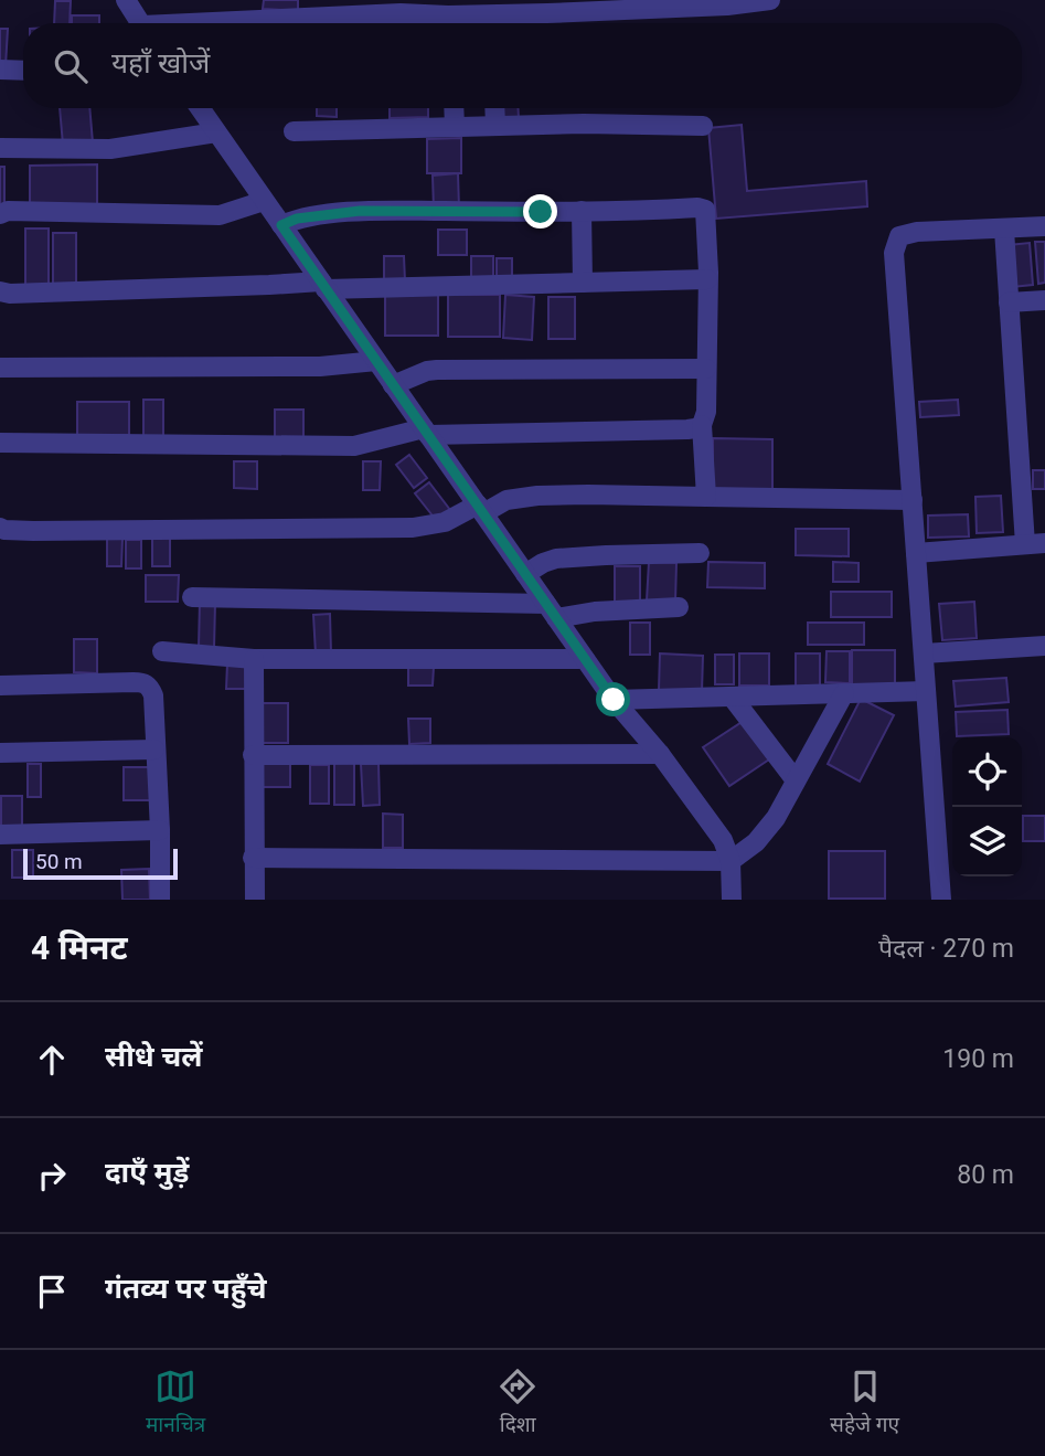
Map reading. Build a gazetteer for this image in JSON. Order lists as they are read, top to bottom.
{
  "scale_bar": "50 m",
  "page": {
    "search": "यहाँ खोजें",
    "scale": "50 m",
    "heading": ["4 मिनट", "पैदल · 270 m"],
    "list": [
      ["सीधे चलें", "190 m"],
      ["दाएँ मुड़ें", "80 m"],
      "गंतव्य पर पहुँचे"
    ],
    "nav": ["मानचित्र", "दिशा", "सहेजे गए"]
  }
}
